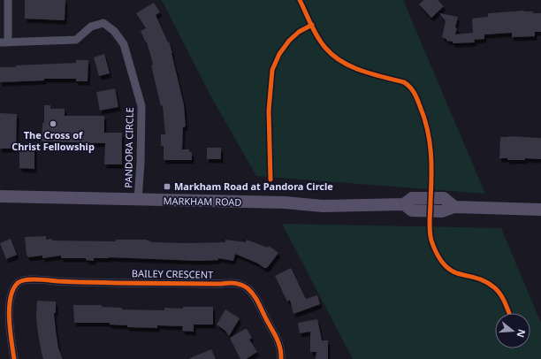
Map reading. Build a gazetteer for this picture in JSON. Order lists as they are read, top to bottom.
{
  "streets": {
    "main road": ["MARKHAM ROAD"],
    "street": ["PANDORA CIRCLE", "BAILEY CRESCENT"]
  },
  "crossings": [
    ["PANDORA CIRCLE", "MARKHAM ROAD"]
  ],
  "places": {
    "other": ["The Cross of Christ Fellowship"],
    "transit": ["Markham Road at Pandora Circle"]
  },
  "north": "right"
}
